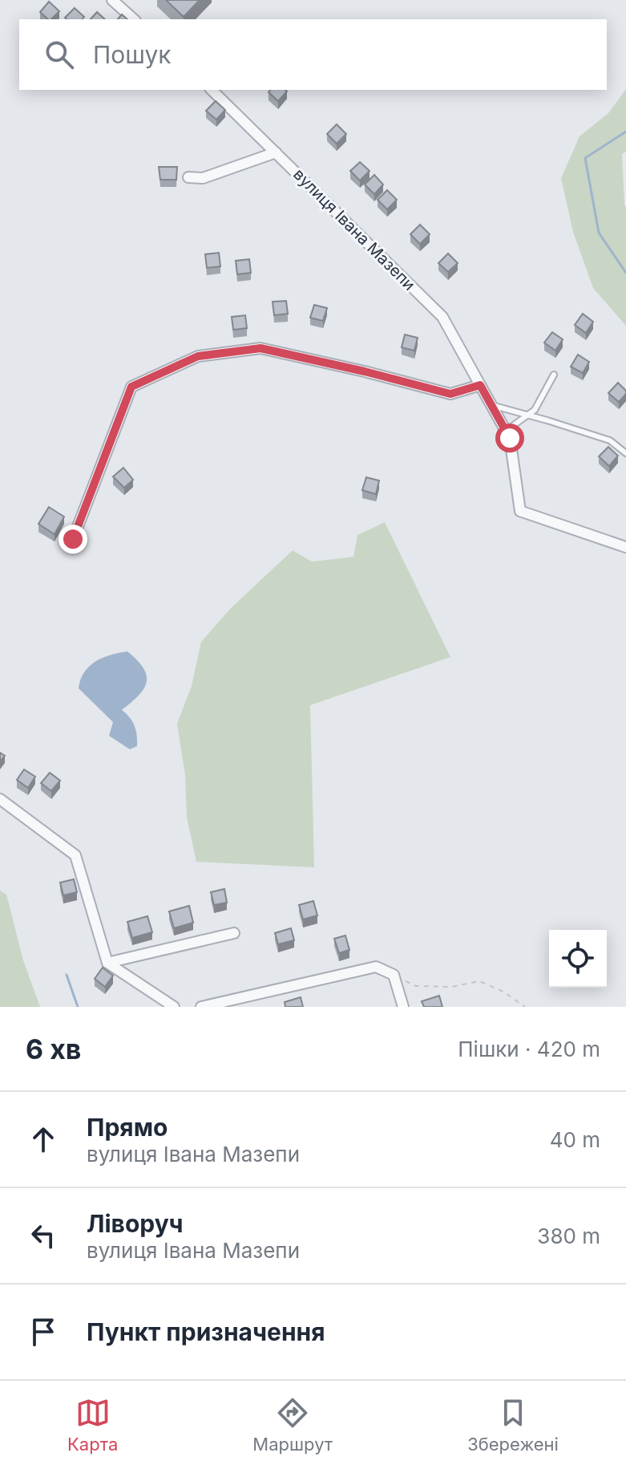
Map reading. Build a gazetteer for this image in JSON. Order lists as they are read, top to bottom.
{
  "streets": {
    "street": ["вулиця Івана Мазепи"]
  },
  "page": {
    "search": "Пошук",
    "heading": ["6 хв", "Пішки · 420 m"],
    "list": [
      ["Прямо", "вулиця Івана Мазепи", "40 m"],
      ["Ліворуч", "вулиця Івана Мазепи", "380 m"],
      "Пункт призначення"
    ],
    "nav": ["Карта", "Маршрут", "Збережені"]
  }
}
